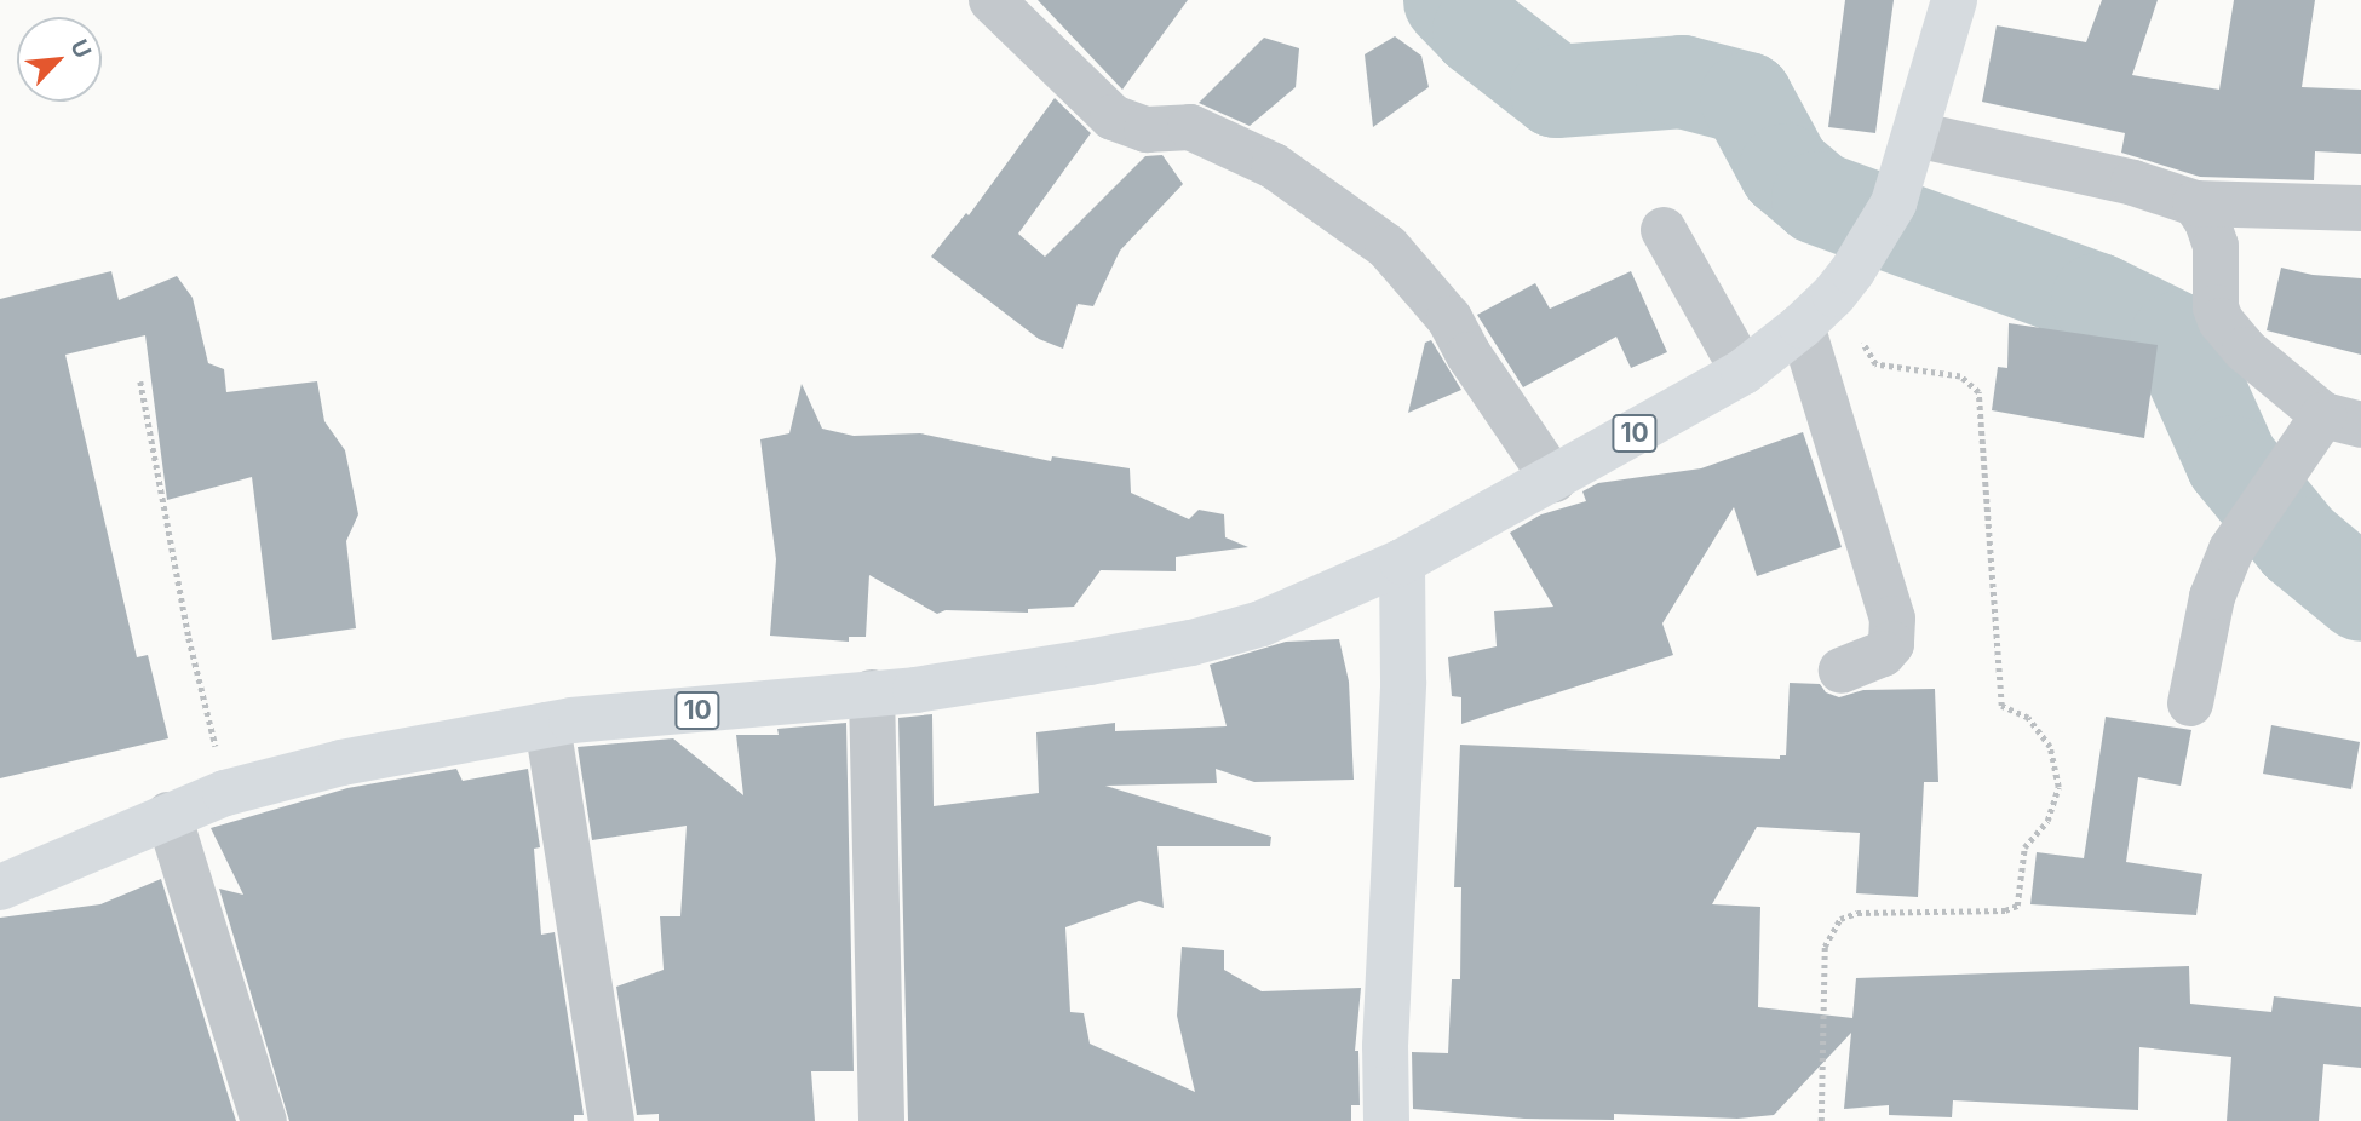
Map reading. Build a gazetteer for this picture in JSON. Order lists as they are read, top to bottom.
{
  "streets": {
    "main road": ["10"]
  },
  "north": "top right"
}
